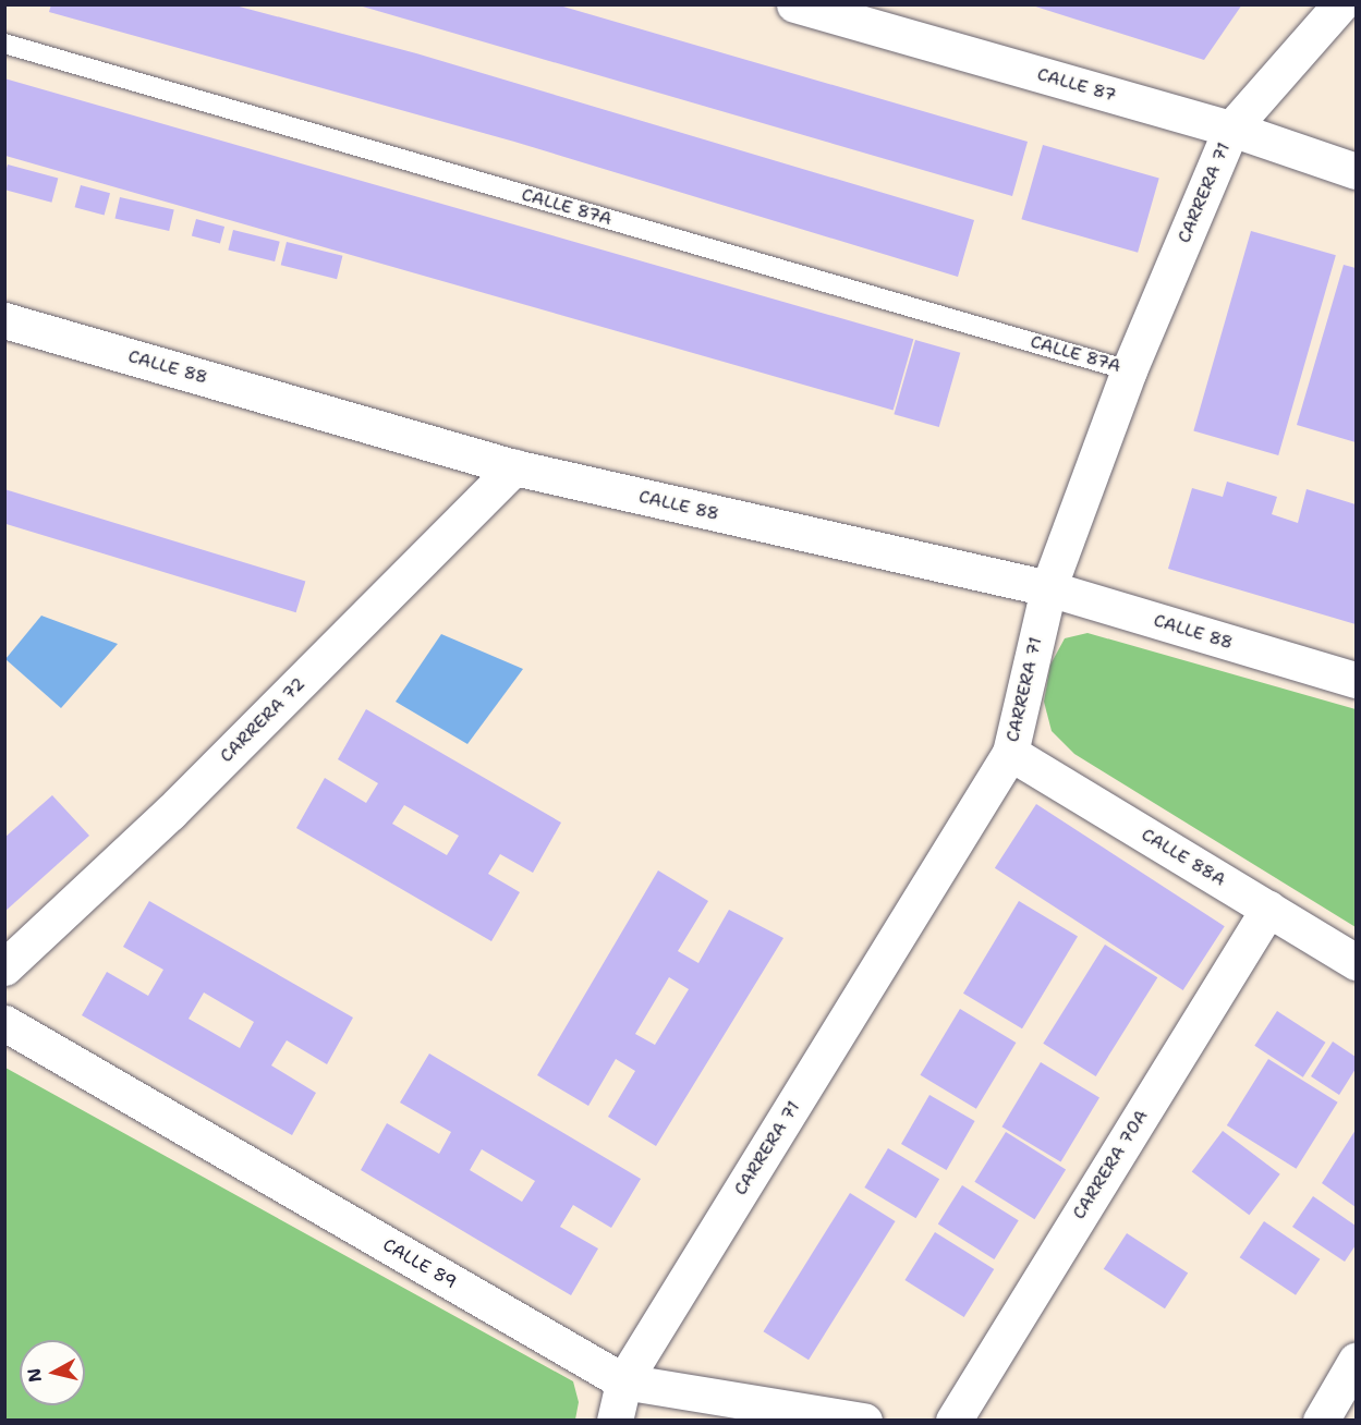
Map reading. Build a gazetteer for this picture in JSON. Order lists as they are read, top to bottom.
{
  "streets": {
    "street": [
      "CALLE 87",
      "CARRERA 71",
      "CALLE 88",
      "CARRERA 72",
      "CALLE 88A",
      "CARRERA 70A",
      "CALLE 89"
    ],
    "lane": ["CALLE 87A"]
  },
  "crossings": [
    ["CALLE 87", "CARRERA 71"],
    ["CARRERA 71", "CALLE 87A"],
    ["CARRERA 71", "CALLE 88"],
    ["CARRERA 71", "CALLE 88A"],
    ["CARRERA 71", "CALLE 89"],
    ["CALLE 88", "CARRERA 72"],
    ["CALLE 88A", "CARRERA 70A"]
  ],
  "north": "left"
}
